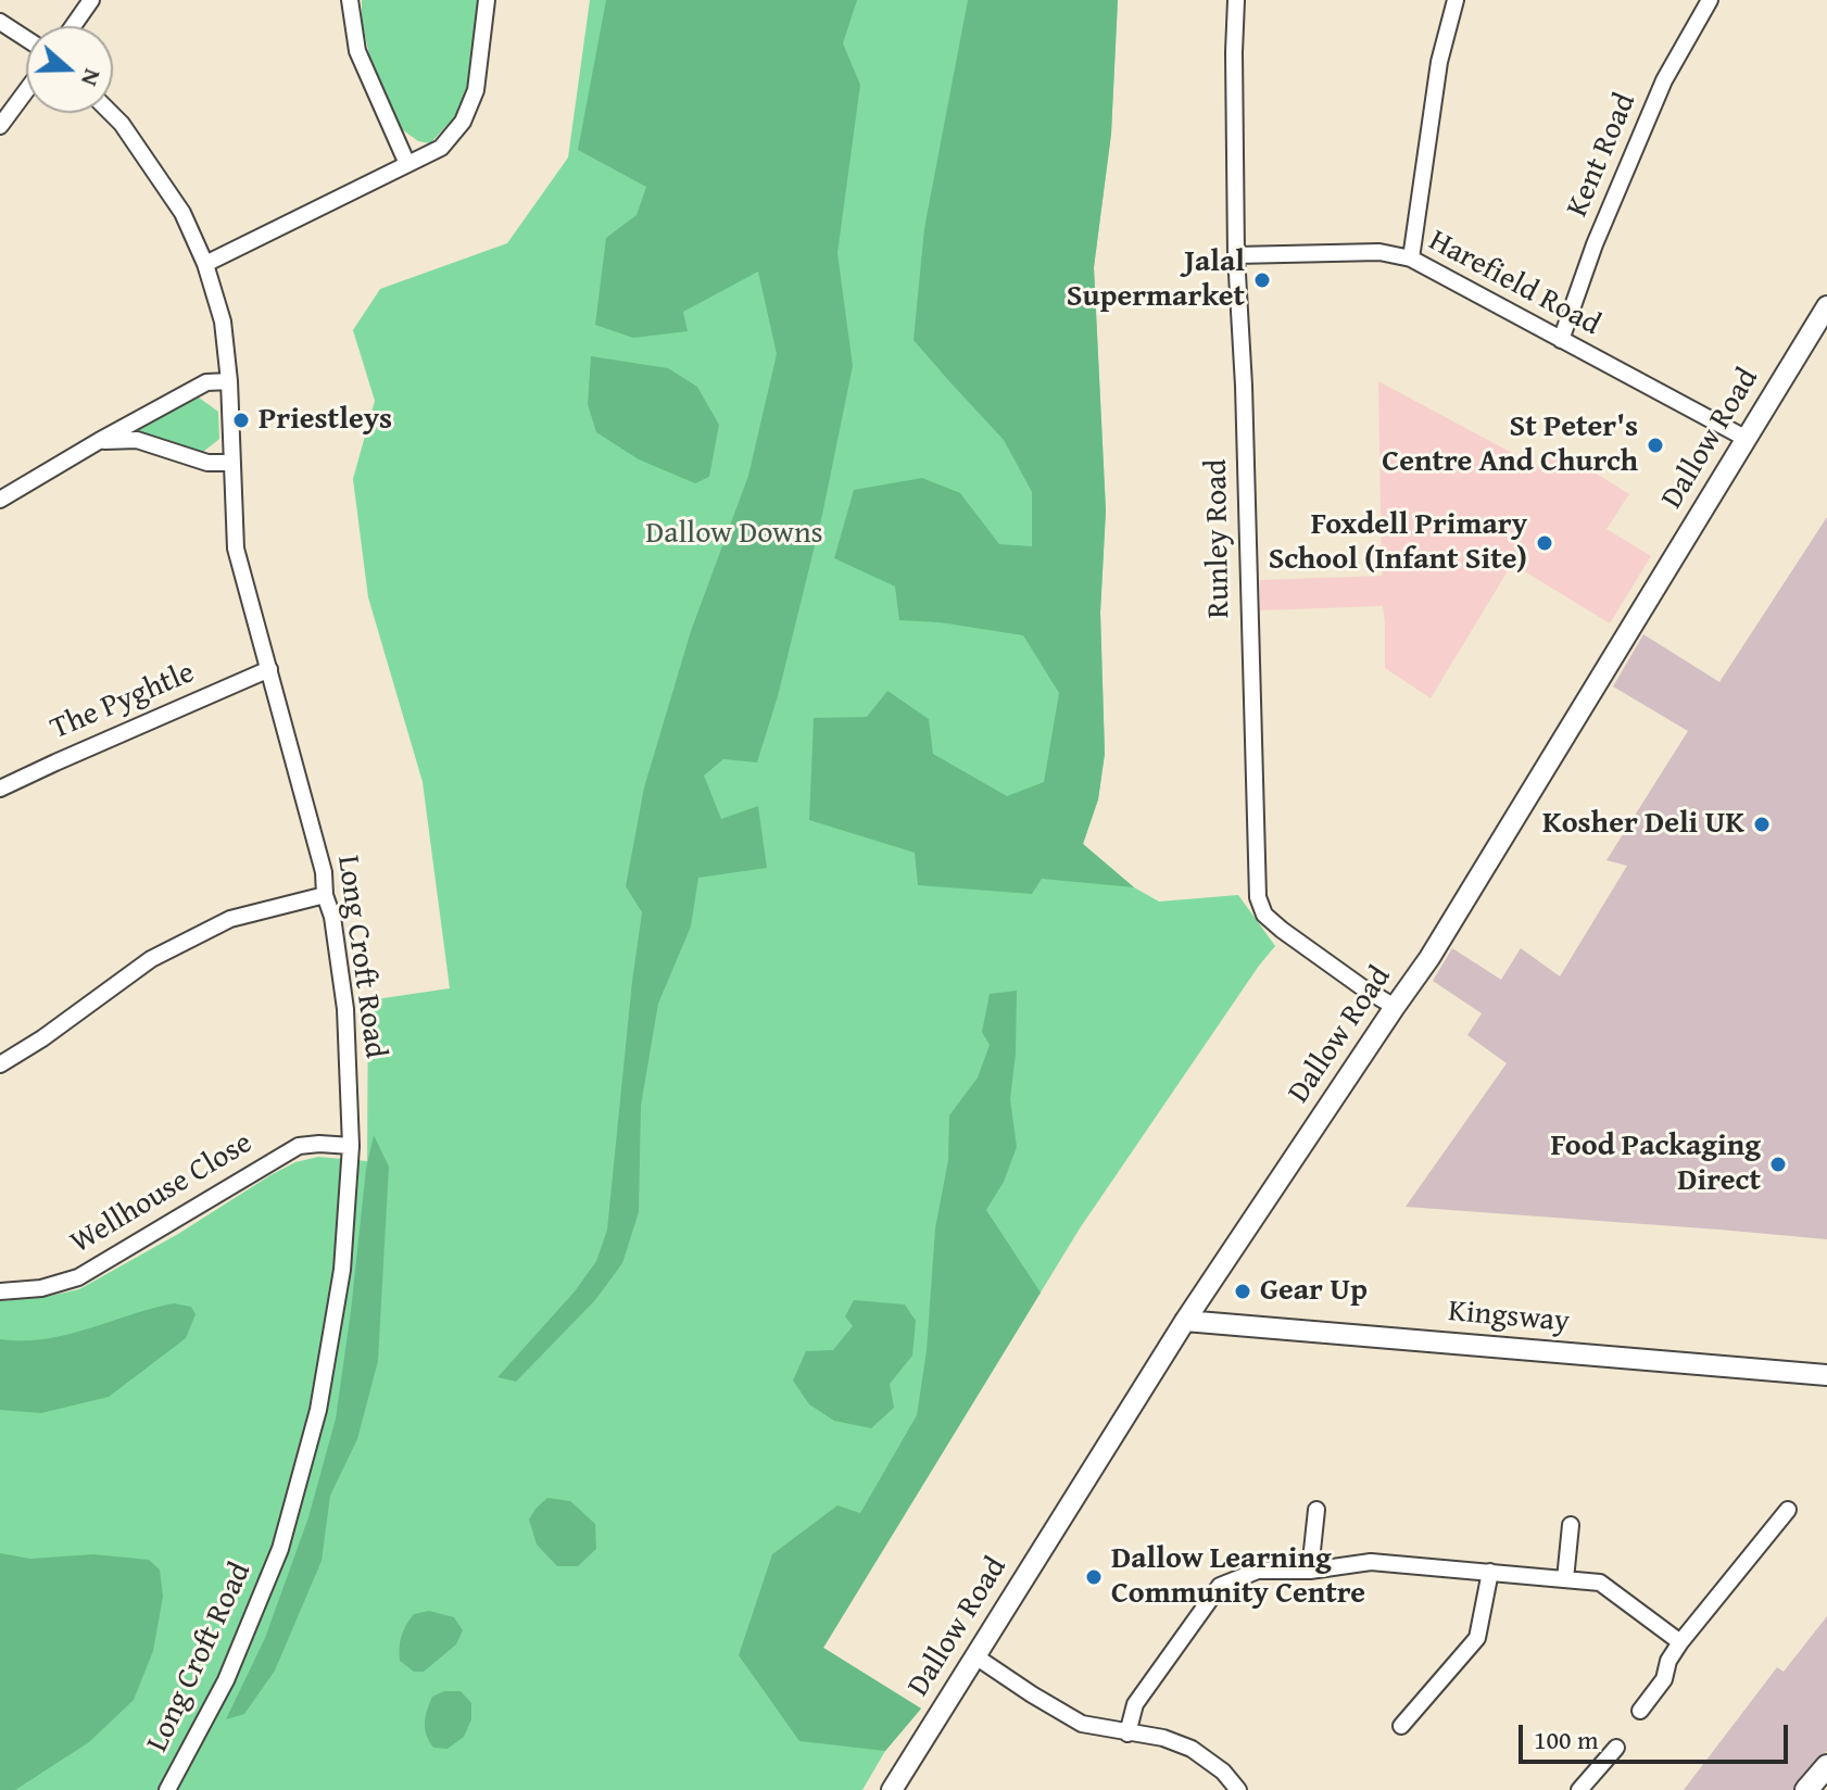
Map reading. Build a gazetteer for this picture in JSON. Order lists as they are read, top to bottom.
{
  "streets": {
    "street": [
      "Kent Road",
      "Harefield Road",
      "Dallow Road",
      "Runley Road",
      "The Pyghtle",
      "Long Croft Road",
      "Wellhouse Close",
      "Kingsway"
    ]
  },
  "crossings": [
    ["Kent Road", "Harefield Road"],
    ["Harefield Road", "Dallow Road"],
    ["Harefield Road", "Runley Road"],
    ["Dallow Road", "Runley Road"],
    ["Dallow Road", "Kingsway"],
    ["The Pyghtle", "Long Croft Road"],
    ["Long Croft Road", "Wellhouse Close"]
  ],
  "parks": ["Dallow Downs"],
  "places": [
    "Jalal Supermarket",
    "Priestleys",
    "St Peter's Centre And Church",
    "Foxdell Primary School (Infant Site)",
    "Kosher Deli UK",
    "Food Packaging Direct",
    "Gear Up",
    "Dallow Learning Community Centre"
  ],
  "scale_bar": "100 m",
  "north": "right"
}
